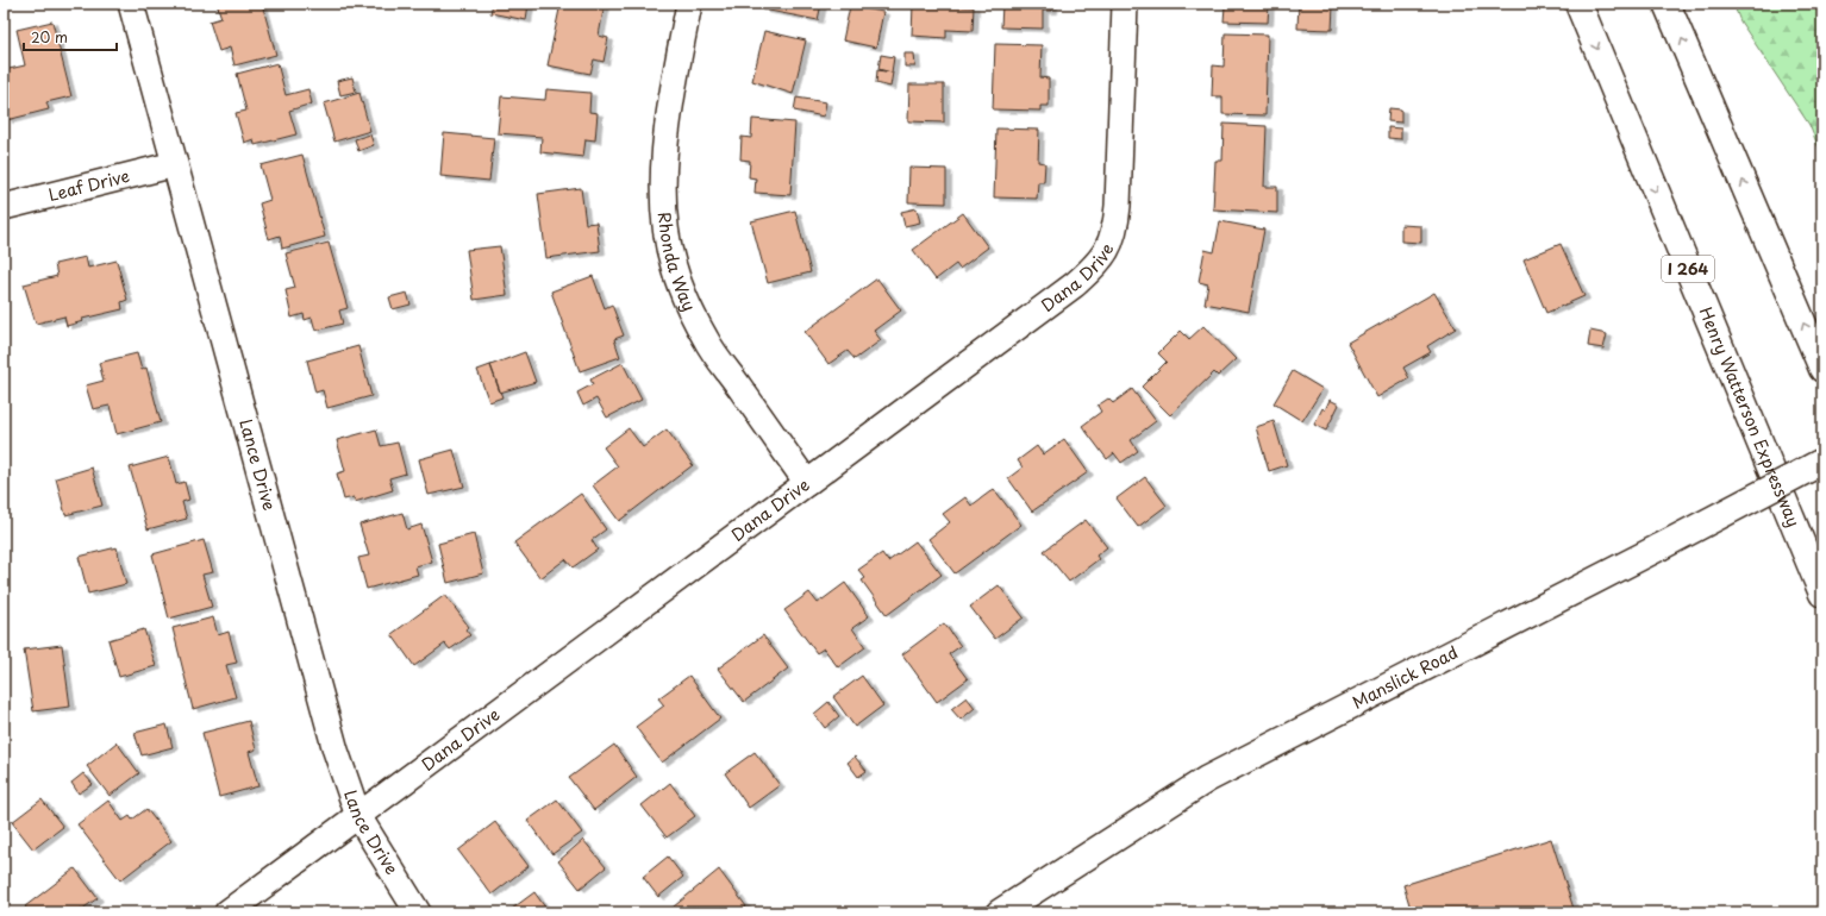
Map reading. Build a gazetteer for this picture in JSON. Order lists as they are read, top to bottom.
{
  "streets": {
    "main road": ["I 264", "Henry Watterson Expressway", "Manslick Road"],
    "street": [
      "Leaf Drive",
      "Rhonda Way",
      "Dana Drive",
      "Lance Drive"
    ]
  },
  "crossings": [
    ["Leaf Drive", "Lance Drive"],
    ["Rhonda Way", "Dana Drive"],
    ["Dana Drive", "Lance Drive"]
  ],
  "scale_bar": "20 m"
}
